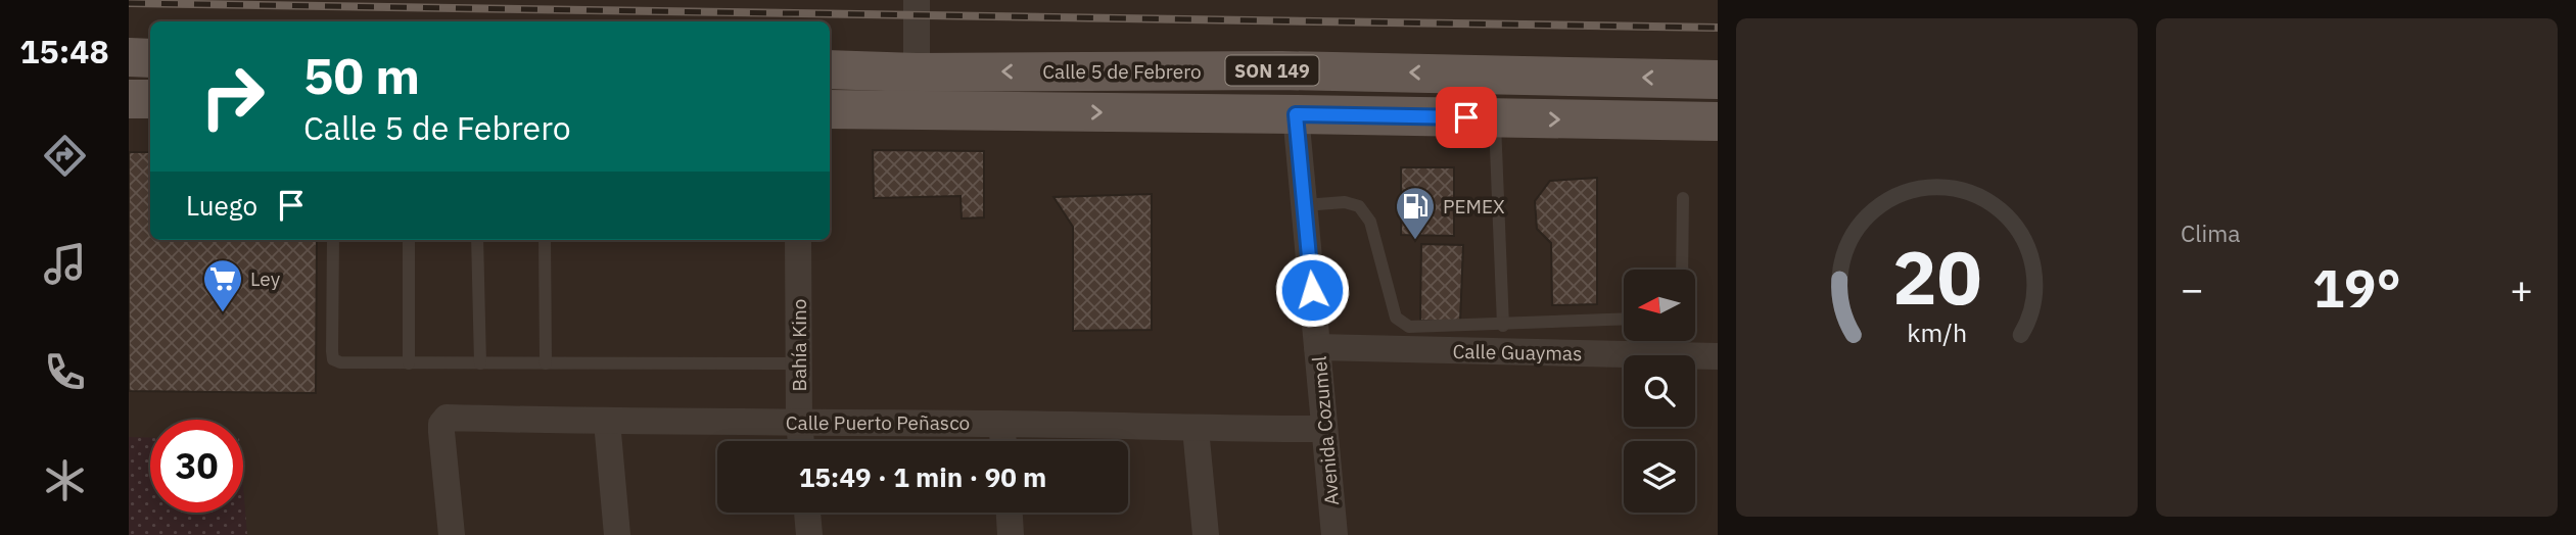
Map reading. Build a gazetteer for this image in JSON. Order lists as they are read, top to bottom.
{
  "streets": {
    "main road": ["SON 149", "Calle 5 de Febrero"],
    "street": [
      "Bahía Kino",
      "Calle Guaymas",
      "Calle Puerto Peñasco",
      "Avenida Cozumel"
    ]
  },
  "crossings": [
    ["Calle 5 de Febrero", "Avenida Cozumel"],
    ["Bahía Kino", "Calle Puerto Peñasco"],
    ["Calle Guaymas", "Avenida Cozumel"],
    ["Calle Puerto Peñasco", "Avenida Cozumel"]
  ],
  "places": {
    "fuel station": ["PEMEX"],
    "supermarket": ["Ley"]
  },
  "north": "left",
  "page": {
    "tabs": "15:48",
    "tile": "Clima",
    "turn": ["50 m", "Calle 5 de Febrero"],
    "then": "Luego",
    "heat": ["−", "19°", "+"],
    "limit": "30",
    "trip": "15:49 · 1 min · 90 m",
    "gauge": ["20", "km/h"]
  }
}
